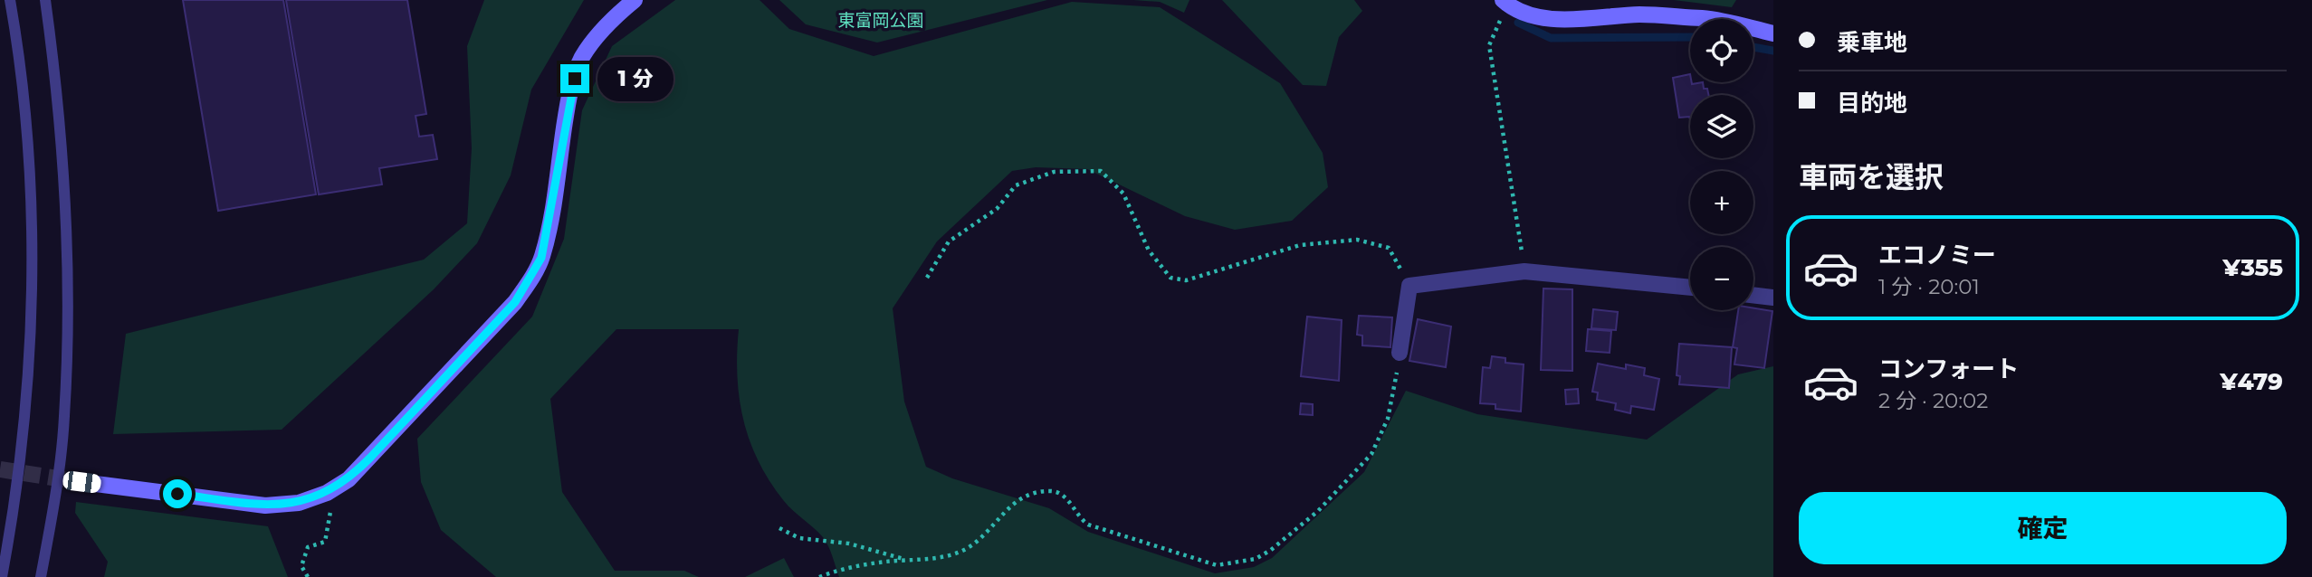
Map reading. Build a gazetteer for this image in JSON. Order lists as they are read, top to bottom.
{
  "parks": ["東富岡公園"],
  "page": {
    "banner": ["乗車地", "目的地"],
    "map_buttons": ["+", "−"],
    "bubble": "1 分",
    "heading": "車両を選択",
    "list": [
      {
        "name": "エコノミー",
        "note": "1 分 · 20:01",
        "value": "¥355"
      },
      {
        "name": "コンフォート",
        "note": "2 分 · 20:02",
        "value": "¥479"
      }
    ],
    "buttons": "確定"
  }
}
